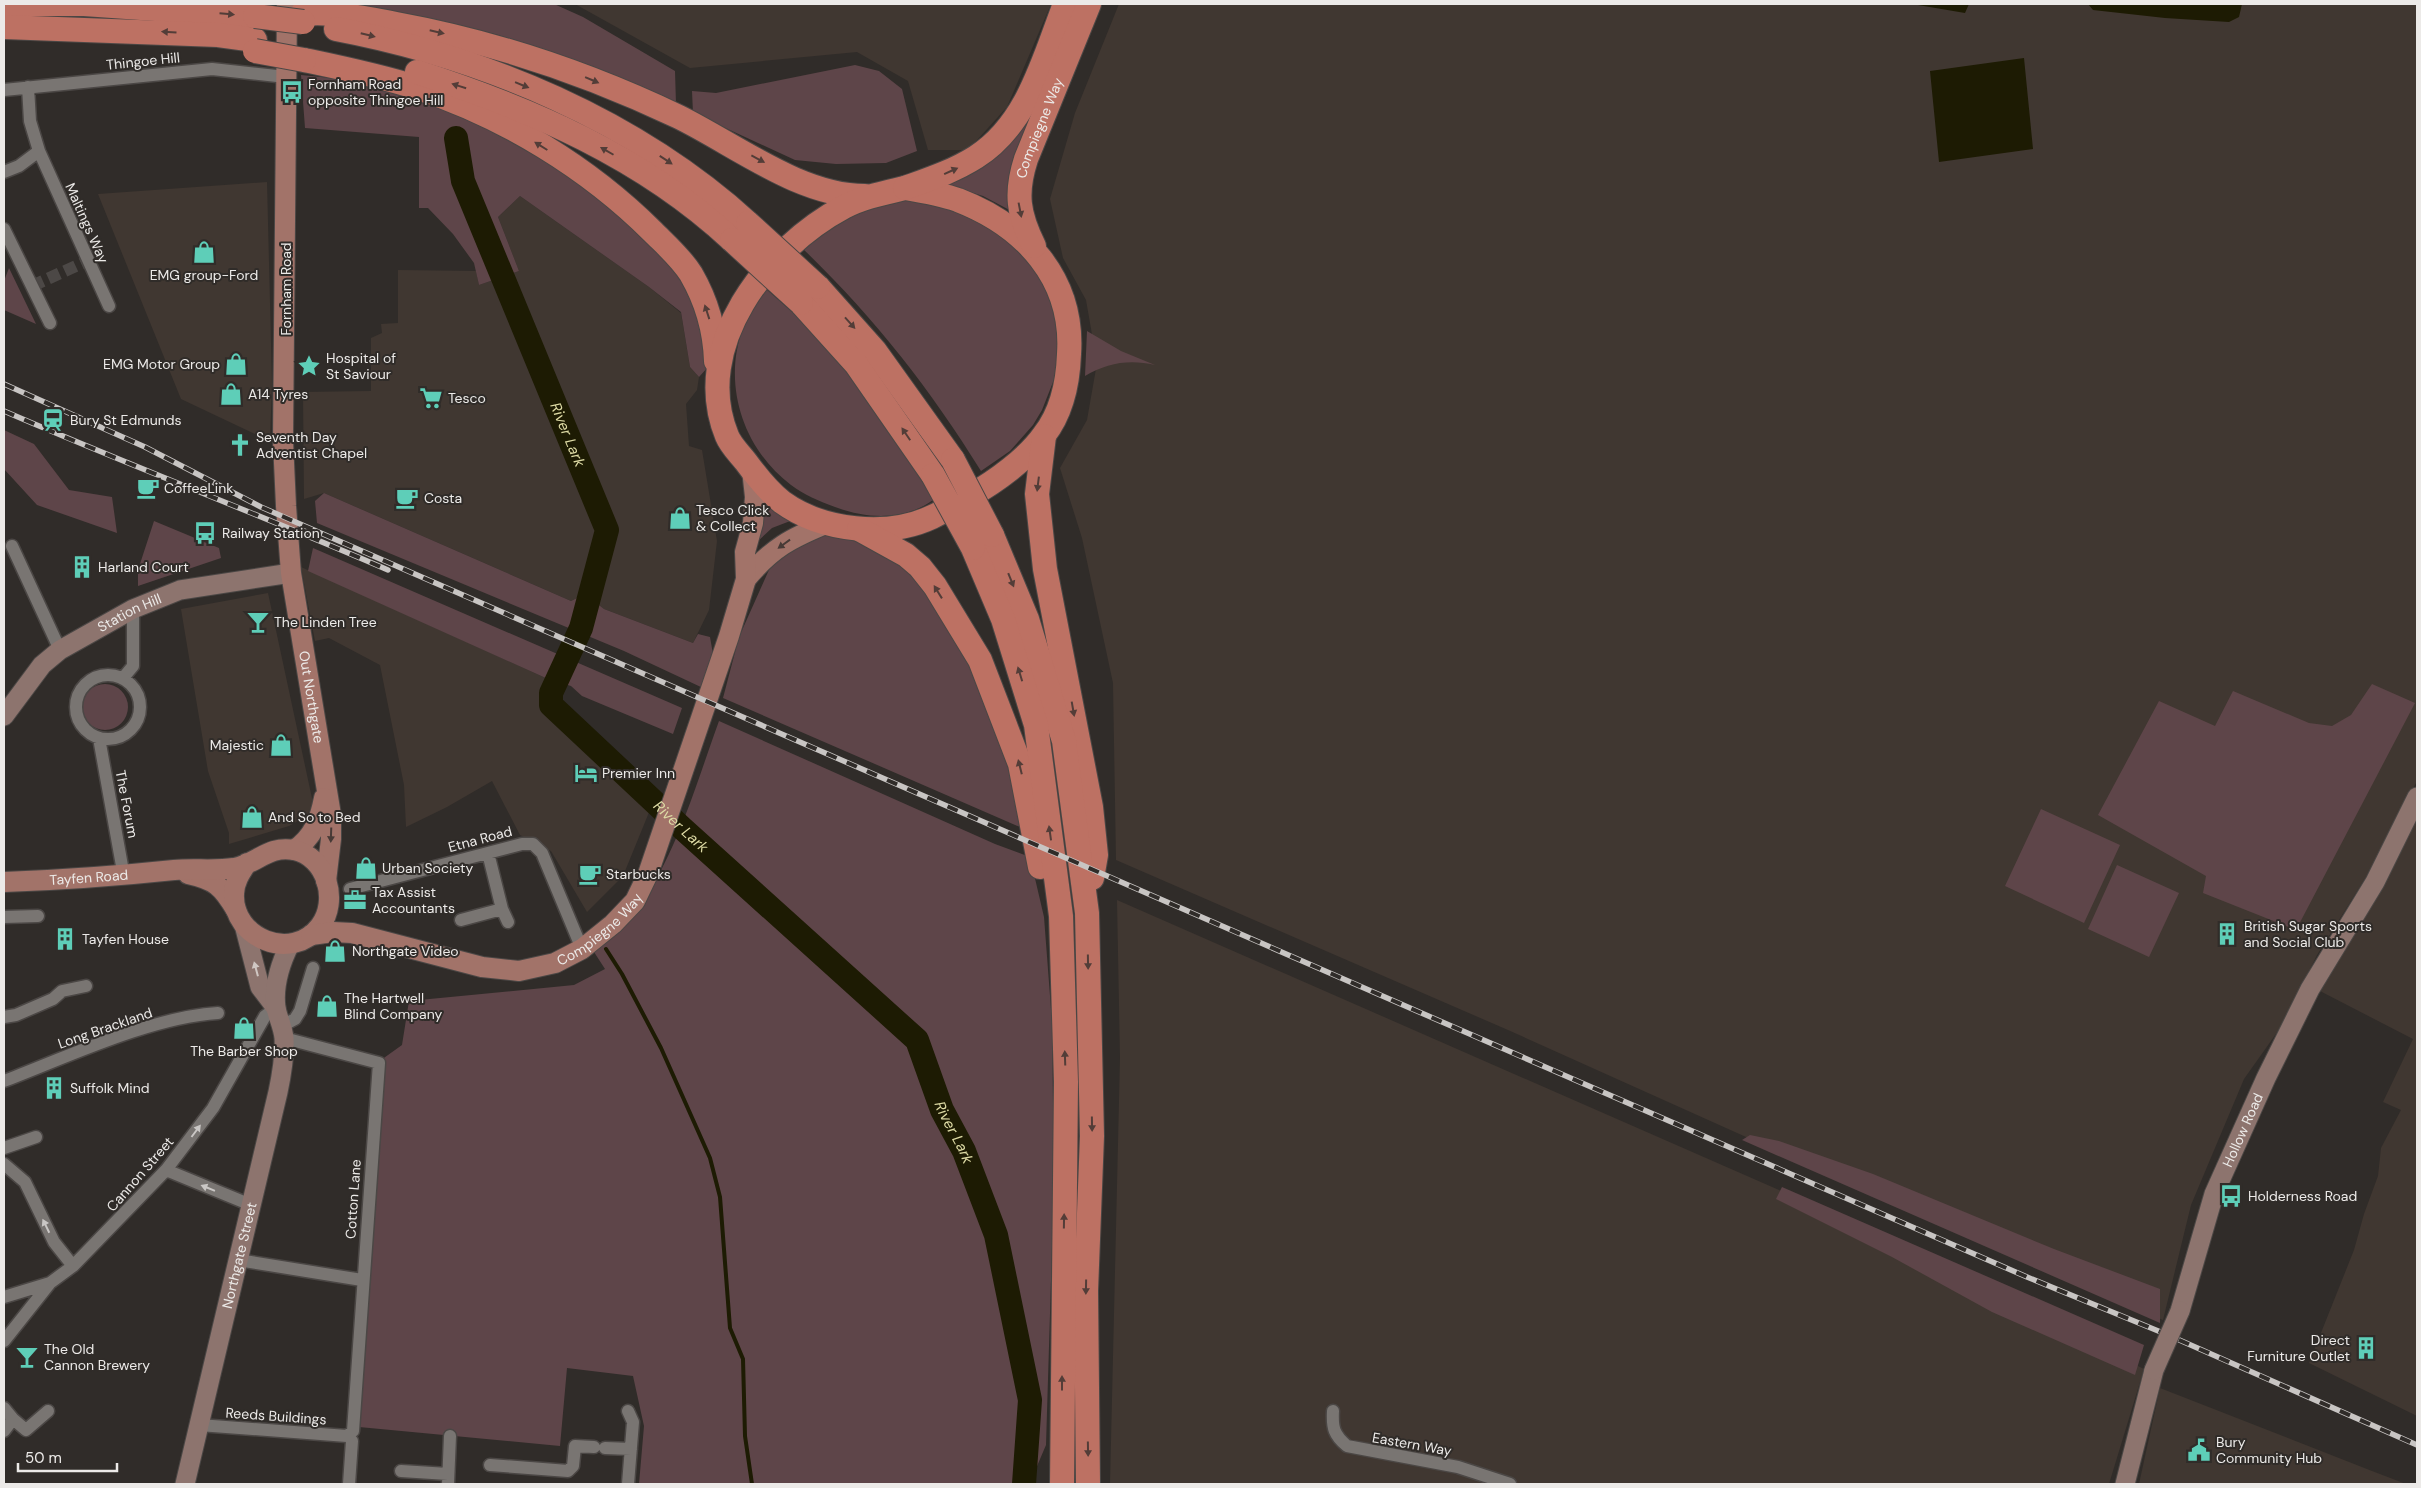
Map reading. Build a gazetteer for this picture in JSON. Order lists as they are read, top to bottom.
{
  "streets": {
    "highway": ["Compiegne Way"],
    "main road": ["Fornham Road", "Out Northgate", "Tayfen Road"],
    "street": [
      "Thingoe Hill",
      "Maltings Way",
      "Station Hill",
      "The Forum",
      "Etna Road",
      "Long Brackland",
      "Hollow Road",
      "Cannon Street",
      "Cotton Lane",
      "Northgate Street",
      "Reeds Buildings",
      "Eastern Way"
    ]
  },
  "crossings": [
    ["Thingoe Hill", "Maltings Way"],
    ["Thingoe Hill", "Fornham Road"],
    ["Compiegne Way", "Etna Road"],
    ["Compiegne Way", "Tayfen Road"],
    ["Compiegne Way", "Northgate Street"],
    ["Fornham Road", "Station Hill"],
    ["Fornham Road", "Out Northgate"],
    ["Station Hill", "Out Northgate"],
    ["The Forum", "Tayfen Road"],
    ["Tayfen Road", "Northgate Street"],
    ["Cannon Street", "Northgate Street"],
    ["Cotton Lane", "Northgate Street"],
    ["Cotton Lane", "Reeds Buildings"],
    ["Northgate Street", "Reeds Buildings"]
  ],
  "one_way": ["Cannon Street"],
  "water": ["River Lark"],
  "places": {
    "bus stop": ["Fornham Road opposite Thingoe Hill", "Railway Station", "Holderness Road"],
    "shop": [
      "EMG group-Ford",
      "EMG Motor Group",
      "A14 Tyres",
      "Tesco Click & Collect",
      "Majestic",
      "And So to Bed",
      "Urban Society",
      "Northgate Video",
      "The Hartwell Blind Company",
      "The Barber Shop"
    ],
    "place": ["Hospital of St Saviour"],
    "supermarket": ["Tesco"],
    "station": ["Bury St Edmunds"],
    "church": ["Seventh Day Adventist Chapel"],
    "cafe": ["CoffeeLink", "Costa", "Starbucks"],
    "building": [
      "Harland Court",
      "British Sugar Sports and Social Club",
      "Tayfen House",
      "Suffolk Mind",
      "Direct Furniture Outlet"
    ],
    "bar": ["The Linden Tree", "The Old Cannon Brewery"],
    "hotel": ["Premier Inn"],
    "office": ["Tax Assist Accountants"],
    "public building": ["Bury Community Hub"]
  },
  "scale_bar": "50 m"
}
